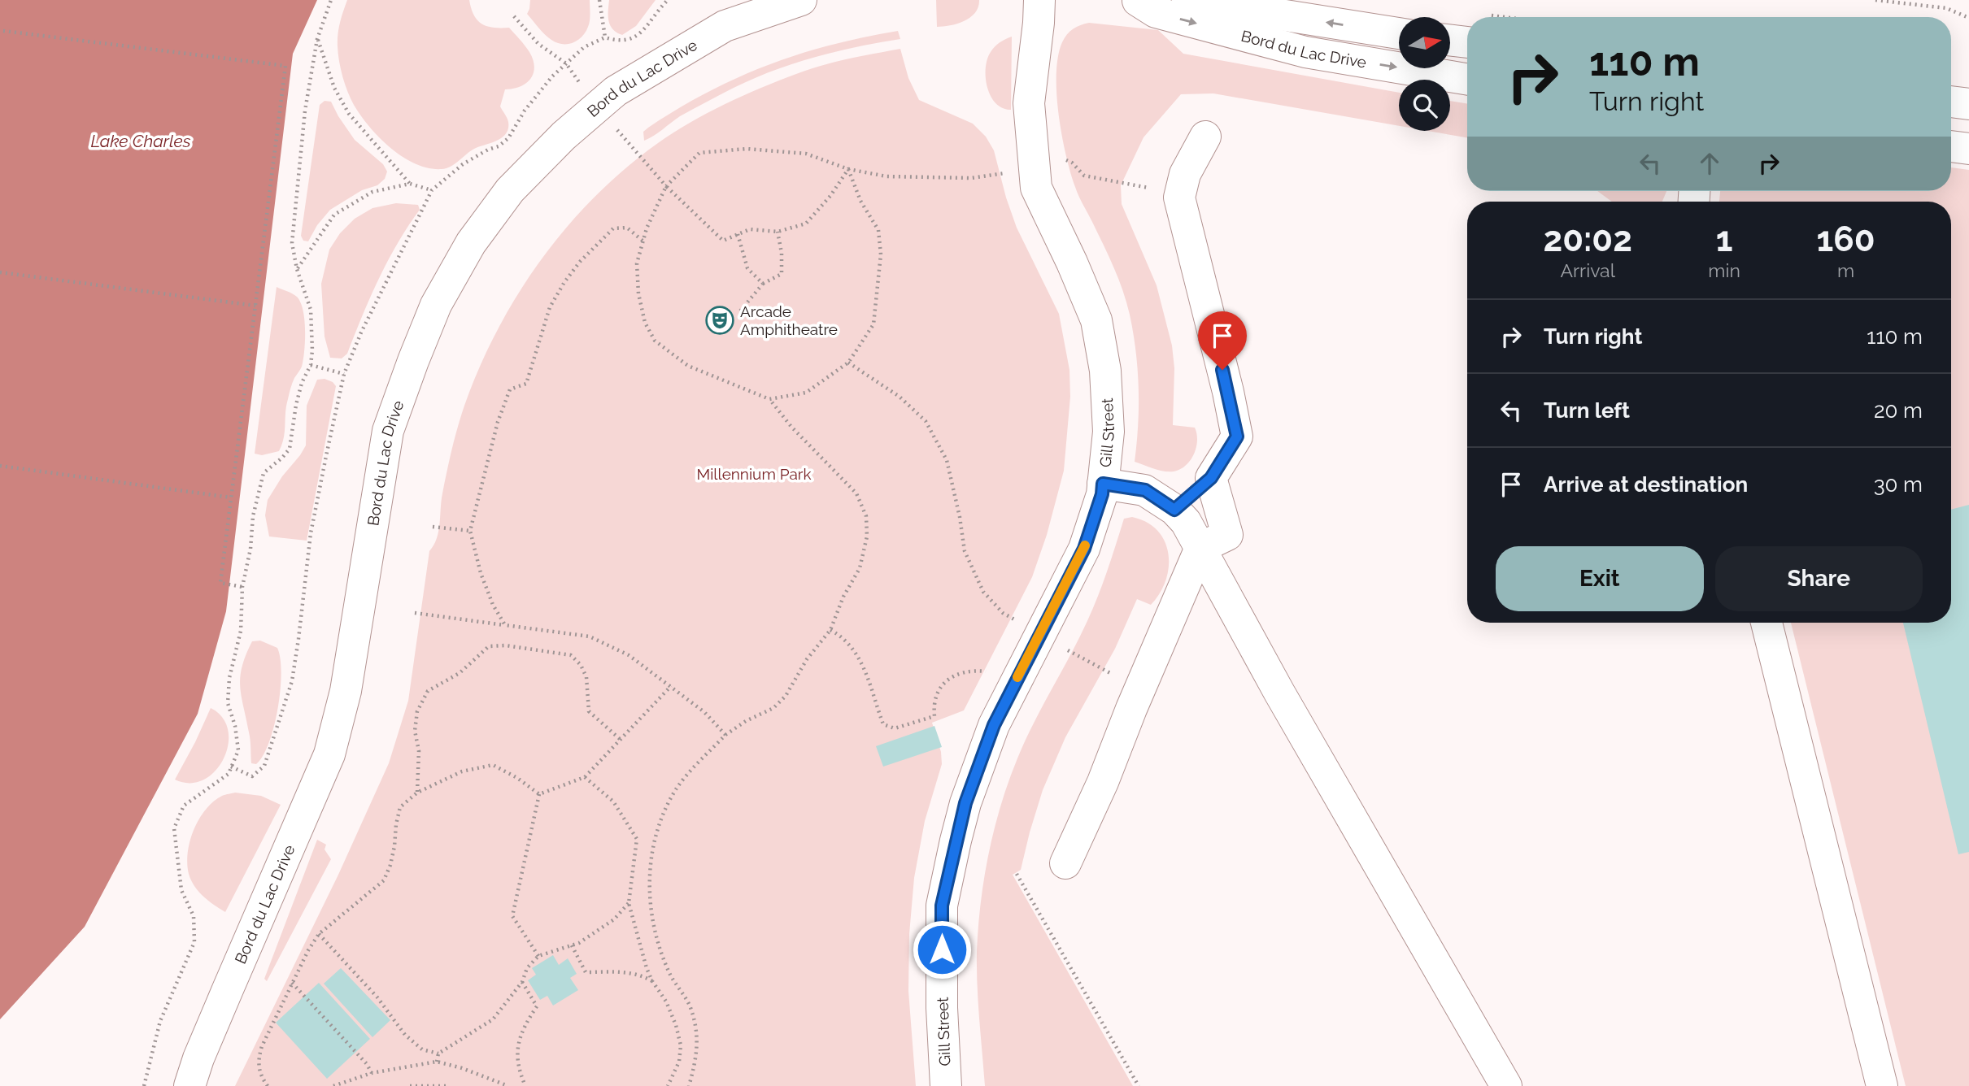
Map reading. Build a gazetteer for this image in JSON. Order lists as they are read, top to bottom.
{
  "streets": {
    "street": ["Bord du Lac Drive", "Gill Street"]
  },
  "water": ["Lake Charles"],
  "parks": ["Millennium Park"],
  "places": {
    "theatre": ["Arcade Amphitheatre"]
  },
  "north": "right",
  "page": {
    "turn": ["110 m", "Turn right"],
    "eta": [
      "20:02",
      "Arrival",
      "1",
      "min",
      "160",
      "m"
    ],
    "list": [
      {
        "name": "Turn right",
        "value": "110 m"
      },
      {
        "name": "Turn left",
        "value": "20 m"
      },
      {
        "name": "Arrive at destination",
        "value": "30 m"
      }
    ],
    "buttons": ["Exit", "Share"]
  }
}
